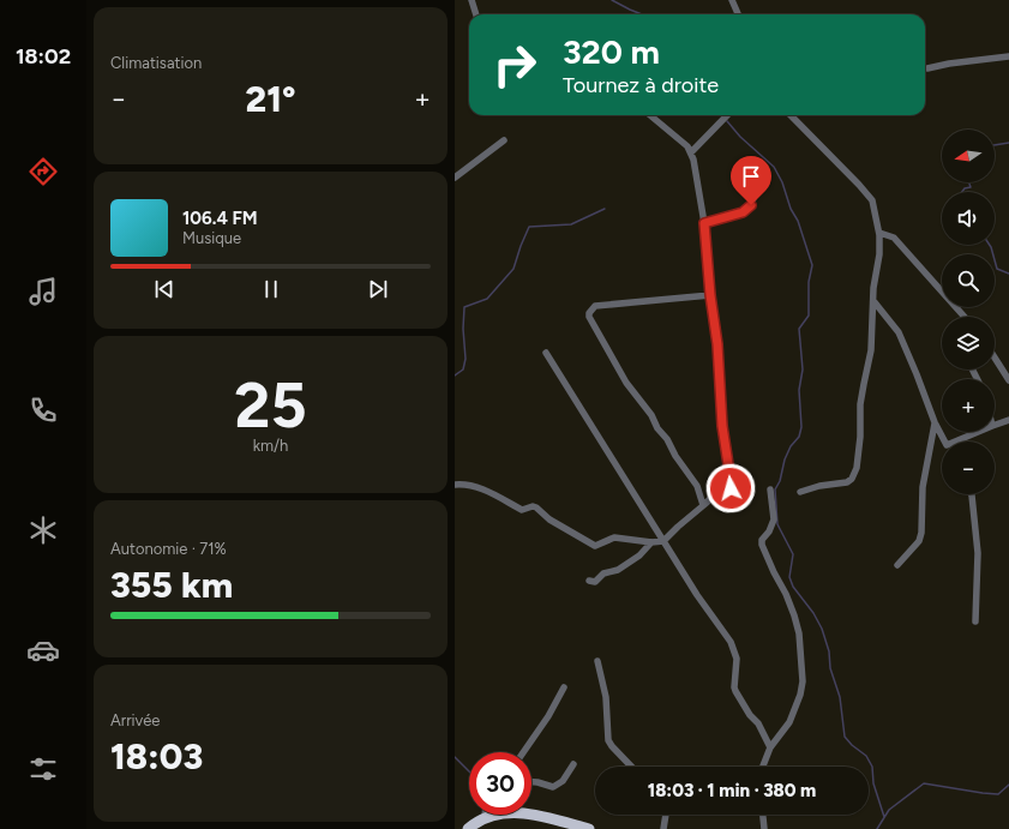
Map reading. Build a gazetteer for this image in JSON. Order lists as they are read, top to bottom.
{
  "north": "left",
  "page": {
    "tabs": "18:02",
    "tile": [
      "Climatisation",
      ["25", "km/h"],
      ["Autonomie · 71%", "355 km"],
      ["Arrivée", "18:03"]
    ],
    "turn": ["320 m", "Tournez à droite"],
    "heat": ["−", "21°", "+"],
    "map_buttons": ["+", "−"],
    "song": ["106.4 FM", "Musique"],
    "limit": "30",
    "trip": "18:03 · 1 min · 380 m"
  }
}
